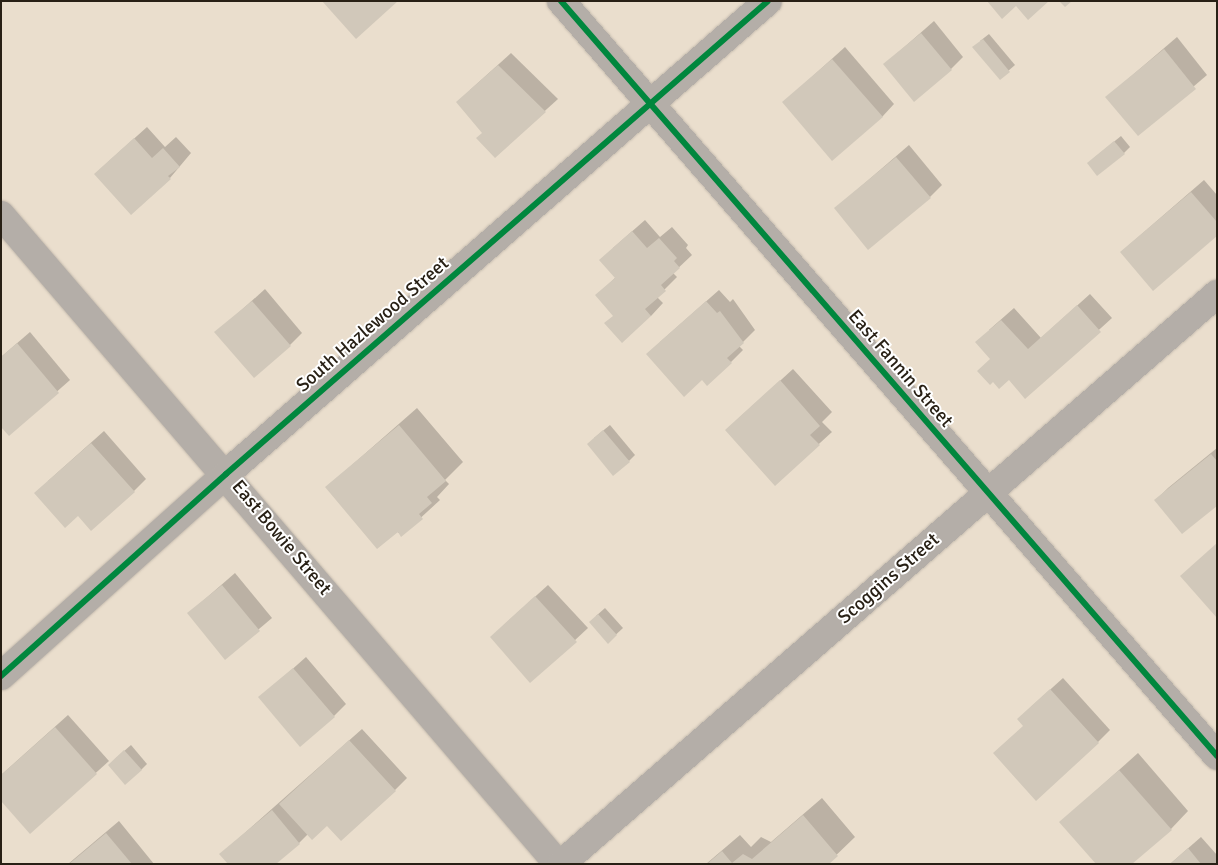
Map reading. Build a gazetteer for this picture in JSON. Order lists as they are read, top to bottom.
{
  "streets": {
    "street": [
      "South Hazlewood Street",
      "East Fannin Street",
      "East Bowie Street",
      "Scoggins Street"
    ]
  },
  "crossings": [
    ["South Hazlewood Street", "East Fannin Street"],
    ["South Hazlewood Street", "East Bowie Street"],
    ["East Fannin Street", "Scoggins Street"],
    ["East Bowie Street", "Scoggins Street"]
  ]
}
